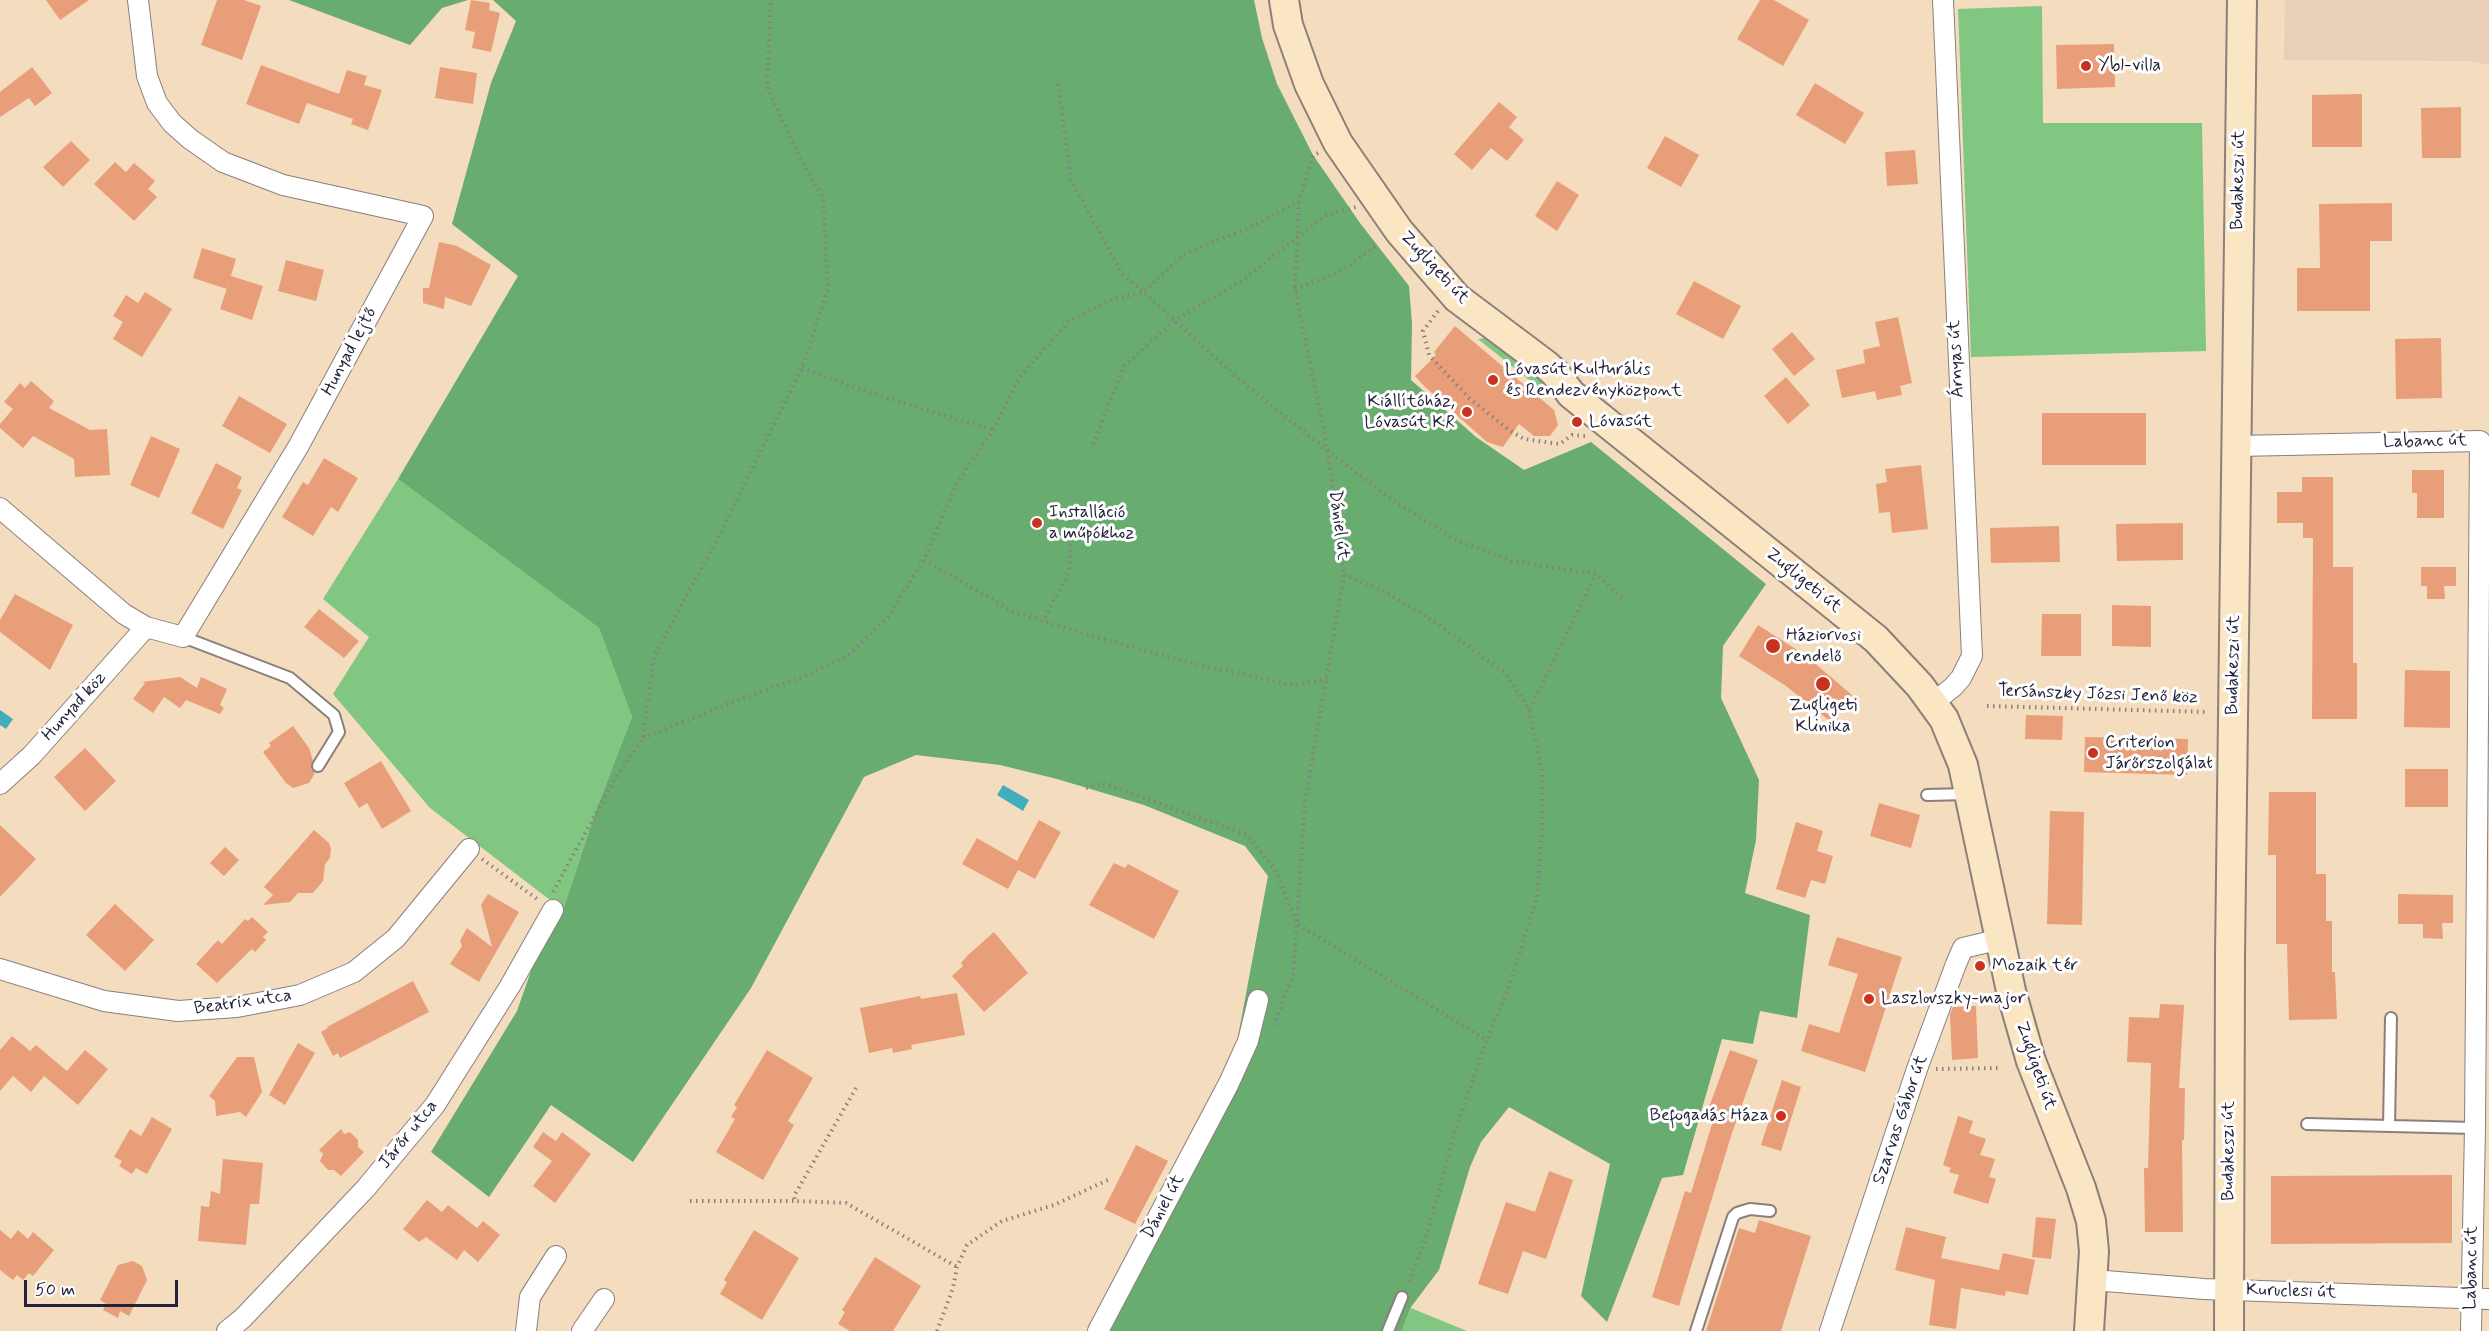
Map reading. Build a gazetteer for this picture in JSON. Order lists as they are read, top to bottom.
{
  "streets": {
    "street": [
      "Budakeszi út",
      "Zugligeti út",
      "Hunyad lejtő",
      "Árnyas út",
      "Labanc út",
      "Dániel út",
      "Hunyad köz",
      "Beatrix utca",
      "Szarvas Gábor út",
      "Járőr utca",
      "Kuruclesi út"
    ],
    "path": ["Tersánszky Józsi Jenő köz"]
  },
  "crossings": [
    ["Budakeszi út", "Labanc út"],
    ["Budakeszi út", "Kuruclesi út"],
    ["Zugligeti út", "Árnyas út"],
    ["Zugligeti út", "Dániel út"],
    ["Zugligeti út", "Szarvas Gábor út"],
    ["Zugligeti út", "Kuruclesi út"],
    ["Labanc út", "Kuruclesi út"]
  ],
  "places": [
    "Ybl-villa",
    "Lóvasút Kulturális és Rendezvényközpont",
    "Kiállítóház, Lóvasút KR",
    "Lóvasút",
    "Installáció a műpókhoz",
    "Háziorvosi rendelő",
    "Zugligeti Klinika",
    "Criterion Járőrszolgálat",
    "Mozaik tér",
    "Laszlovszky-major",
    "Befogadás Háza"
  ],
  "scale_bar": "50 m"
}
